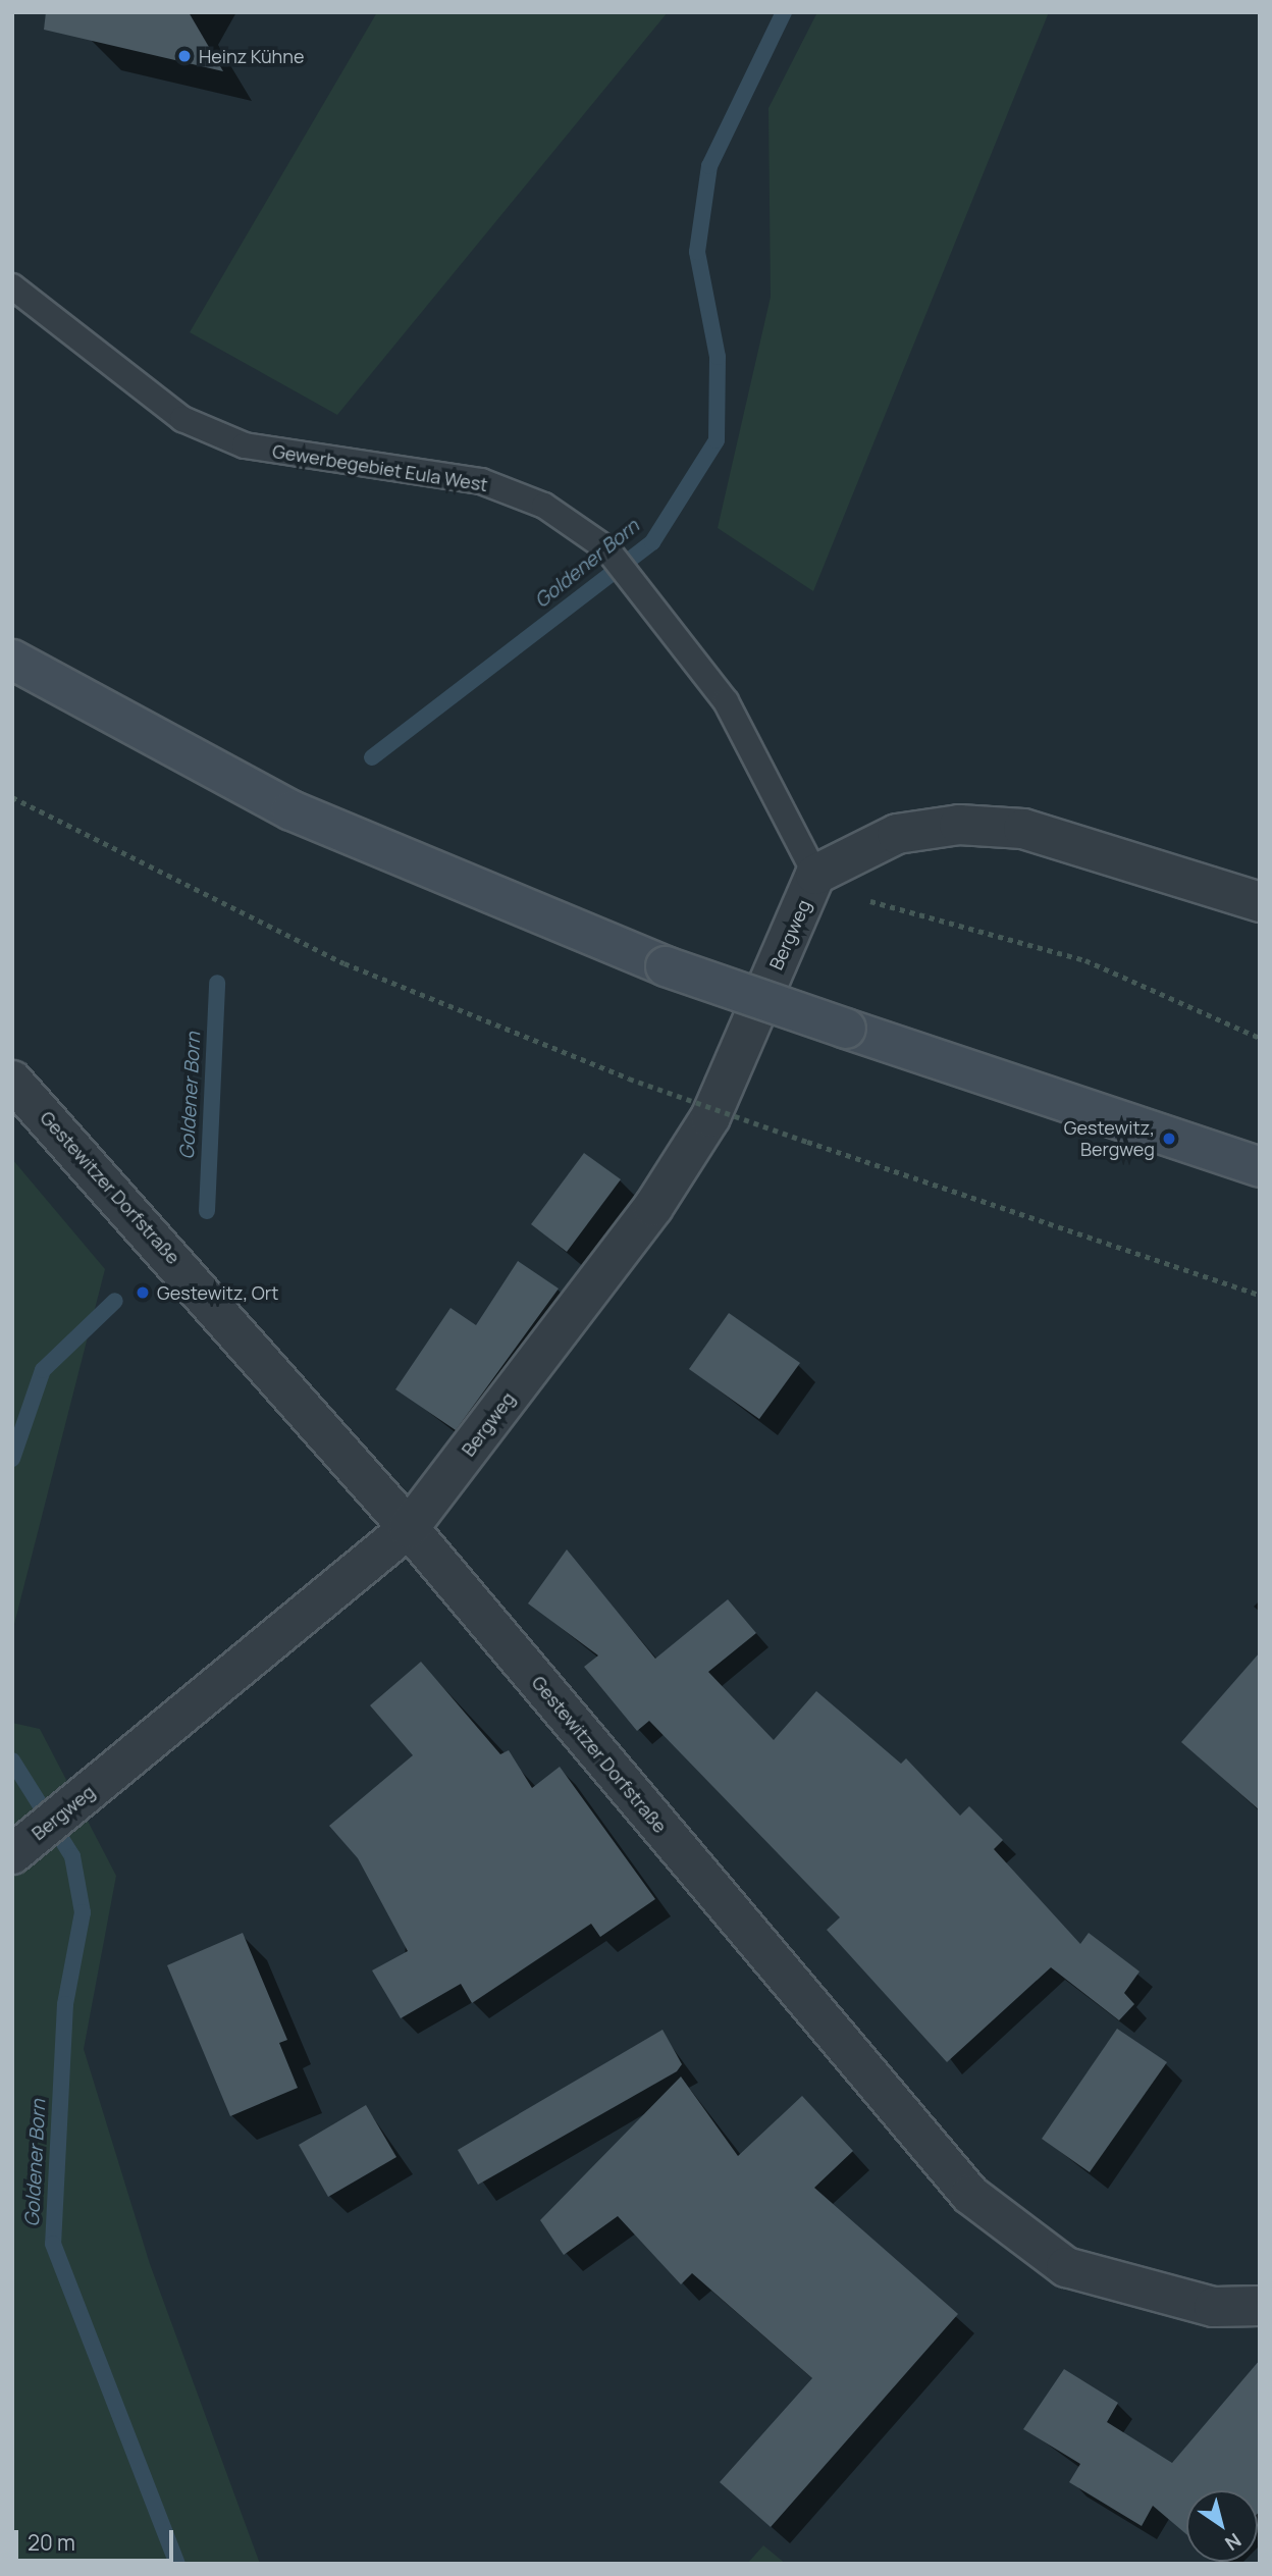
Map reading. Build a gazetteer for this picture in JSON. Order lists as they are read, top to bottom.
{
  "streets": {
    "street": ["Bergweg", "Gestewitzer Dorfstraße"],
    "lane": ["Gewerbegebiet Eula West"]
  },
  "crossings": [
    ["Gewerbegebiet Eula West", "Bergweg"],
    ["Bergweg", "Gestewitzer Dorfstraße"]
  ],
  "water": ["Goldener Born"],
  "places": ["Heinz Kühne", "Gestewitz, Bergweg", "Gestewitz, Ort"],
  "scale_bar": "20 m",
  "north": "bottom right"
}
